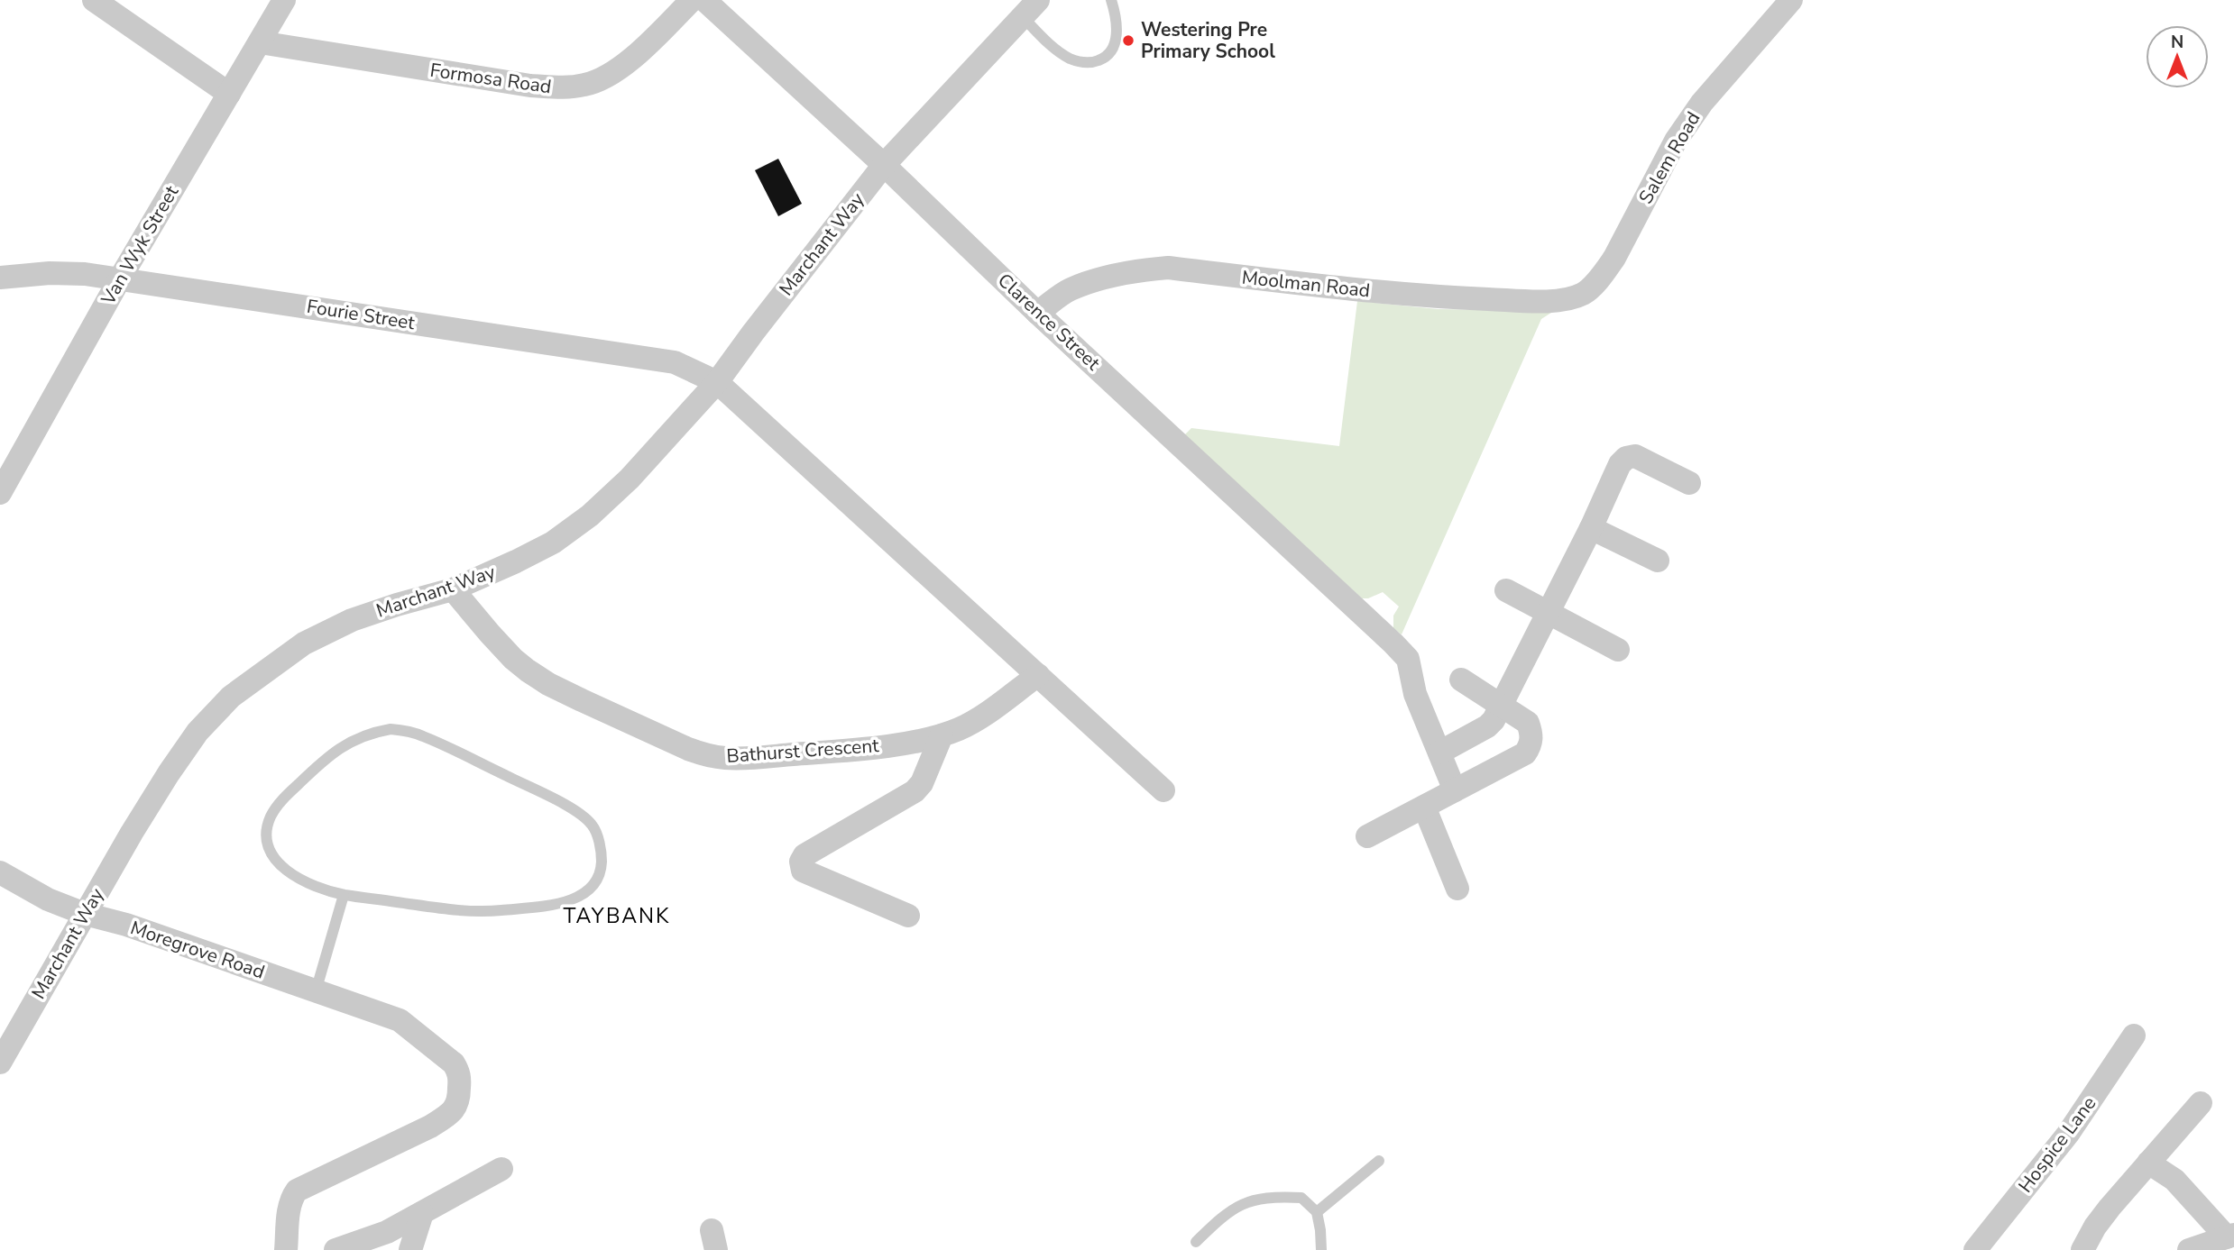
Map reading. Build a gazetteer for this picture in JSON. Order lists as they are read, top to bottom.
{
  "streets": {
    "street": [
      "Formosa Road",
      "Salem Road",
      "Marchant Way",
      "Van Wyk Street",
      "Moolman Road",
      "Fourie Street",
      "Clarence Street",
      "Bathurst Crescent",
      "Moregrove Road",
      "Hospice Lane"
    ]
  },
  "crossings": [
    ["Formosa Road", "Van Wyk Street"],
    ["Salem Road", "Moolman Road"],
    ["Marchant Way", "Fourie Street"],
    ["Marchant Way", "Clarence Street"],
    ["Marchant Way", "Bathurst Crescent"],
    ["Marchant Way", "Moregrove Road"],
    ["Van Wyk Street", "Fourie Street"],
    ["Moolman Road", "Clarence Street"]
  ],
  "districts": ["TAYBANK"],
  "places": ["Westering Pre Primary School"],
  "north": "top"
}
